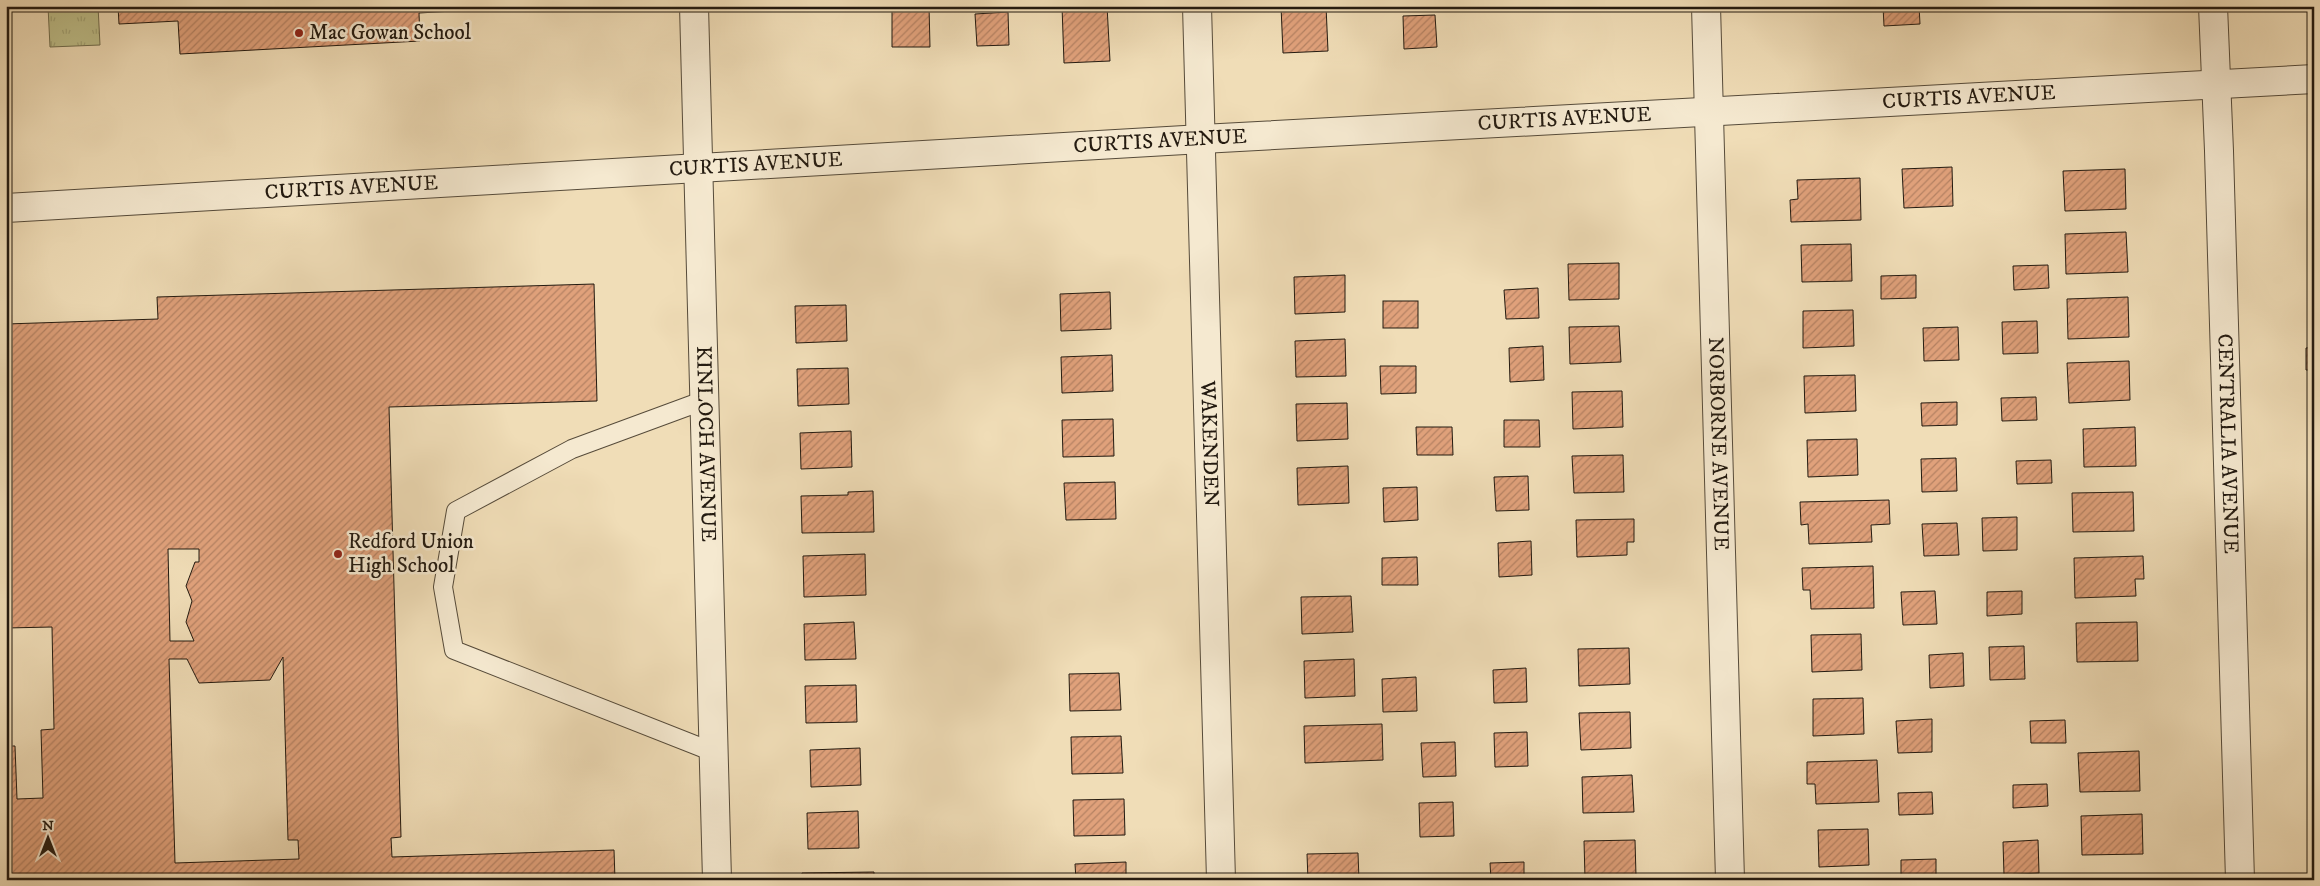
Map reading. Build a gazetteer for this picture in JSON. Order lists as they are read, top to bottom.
{
  "streets": {
    "street": [
      "CURTIS AVENUE",
      "KINLOCH AVENUE",
      "WAKENDEN",
      "NORBORNE AVENUE",
      "CENTRALIA AVENUE"
    ]
  },
  "crossings": [
    ["CURTIS AVENUE", "KINLOCH AVENUE"],
    ["CURTIS AVENUE", "WAKENDEN"],
    ["CURTIS AVENUE", "NORBORNE AVENUE"],
    ["CURTIS AVENUE", "CENTRALIA AVENUE"]
  ],
  "places": ["Mac Gowan School", "Redford Union High School"],
  "north": "top"
}
